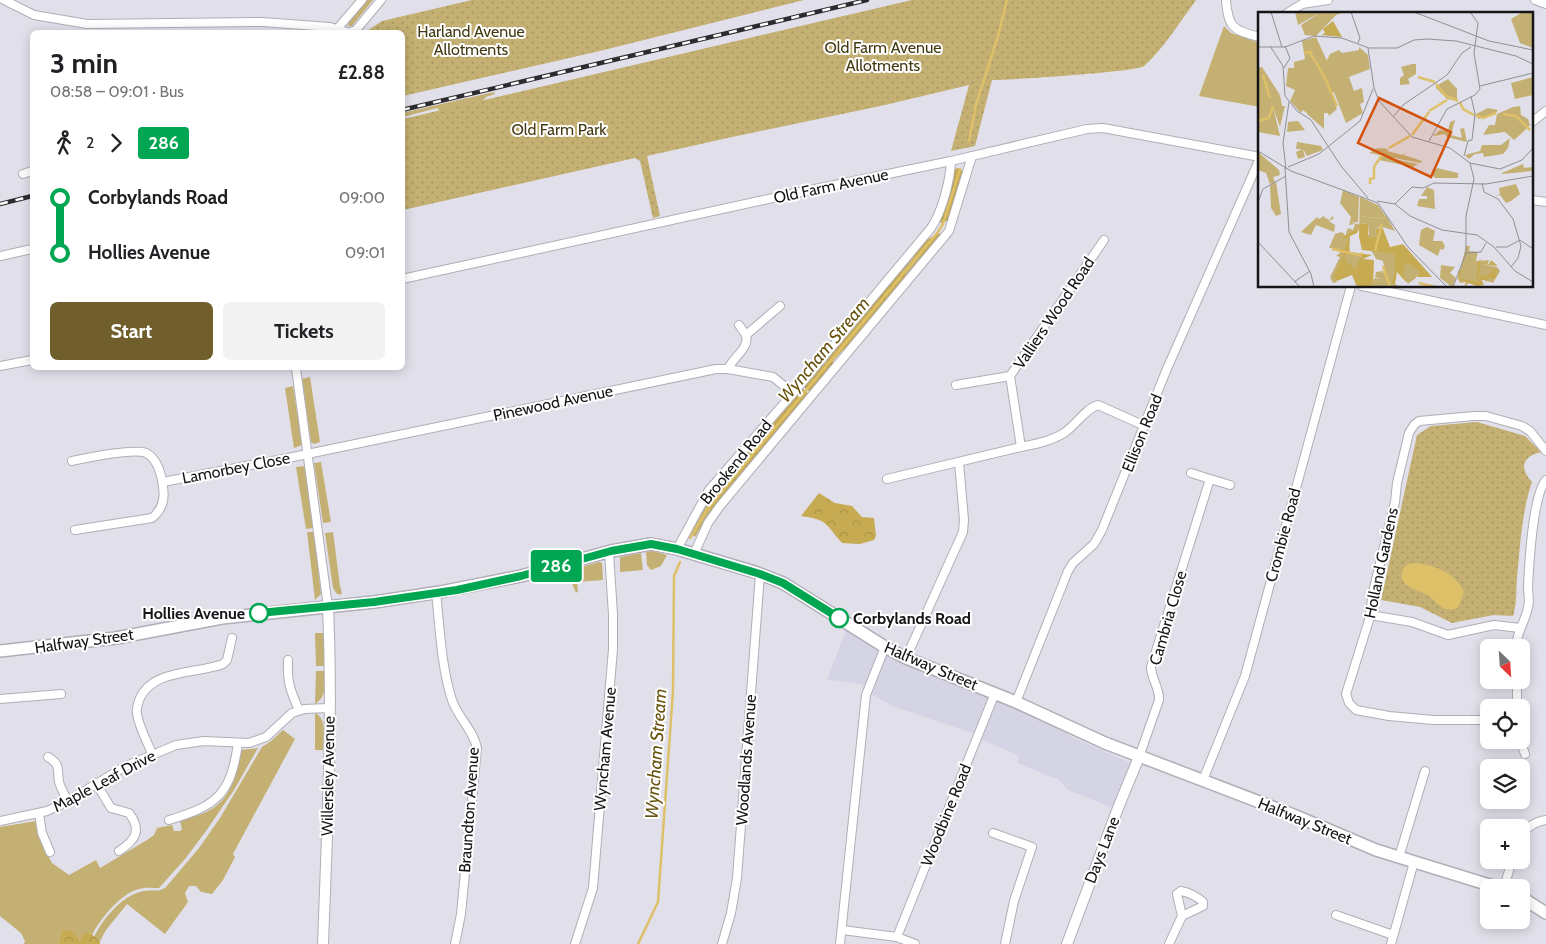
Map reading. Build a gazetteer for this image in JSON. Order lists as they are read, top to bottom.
{
  "streets": {
    "main road": ["Halfway Street"],
    "street": [
      "Old Farm Avenue",
      "Valliers Wood Road",
      "Pinewood Avenue",
      "Ellison Road",
      "Brookend Road",
      "Lamorbey Close",
      "Crombie Road",
      "Holland Gardens",
      "Cambria Close",
      "Wyncham Avenue",
      "Woodlands Avenue",
      "Willersley Avenue",
      "Maple Leaf Drive",
      "Braundton Avenue",
      "Woodbine Road",
      "Days Lane"
    ]
  },
  "crossings": [
    ["Old Farm Avenue", "Brookend Road"],
    ["Pinewood Avenue", "Brookend Road"],
    ["Pinewood Avenue", "Lamorbey Close"],
    ["Ellison Road", "Halfway Street"],
    ["Brookend Road", "Halfway Street"],
    ["Crombie Road", "Halfway Street"],
    ["Cambria Close", "Halfway Street"],
    ["Cambria Close", "Days Lane"],
    ["Halfway Street", "Wyncham Avenue"],
    ["Halfway Street", "Woodlands Avenue"],
    ["Halfway Street", "Willersley Avenue"],
    ["Halfway Street", "Braundton Avenue"],
    ["Halfway Street", "Woodbine Road"],
    ["Halfway Street", "Days Lane"]
  ],
  "water": ["Wyncham Stream"],
  "parks": ["Harland Avenue Allotments", "Old Farm Avenue Allotments", "Old Farm Park"],
  "places": ["Hollies Avenue", "Corbylands Road"],
  "lines": ["bus line 286"],
  "north": "bottom right",
  "page": {
    "on_map": "286",
    "heading": ["3 min", "08:58 – 09:01 · Bus", "£2.88"],
    "legs": ["2", "286"],
    "list": [
      {
        "name": "Corbylands Road",
        "value": "09:00"
      },
      {
        "name": "Hollies Avenue",
        "value": "09:01"
      }
    ],
    "buttons": ["Start", "Tickets"],
    "map_buttons": ["+", "−"]
  }
}
